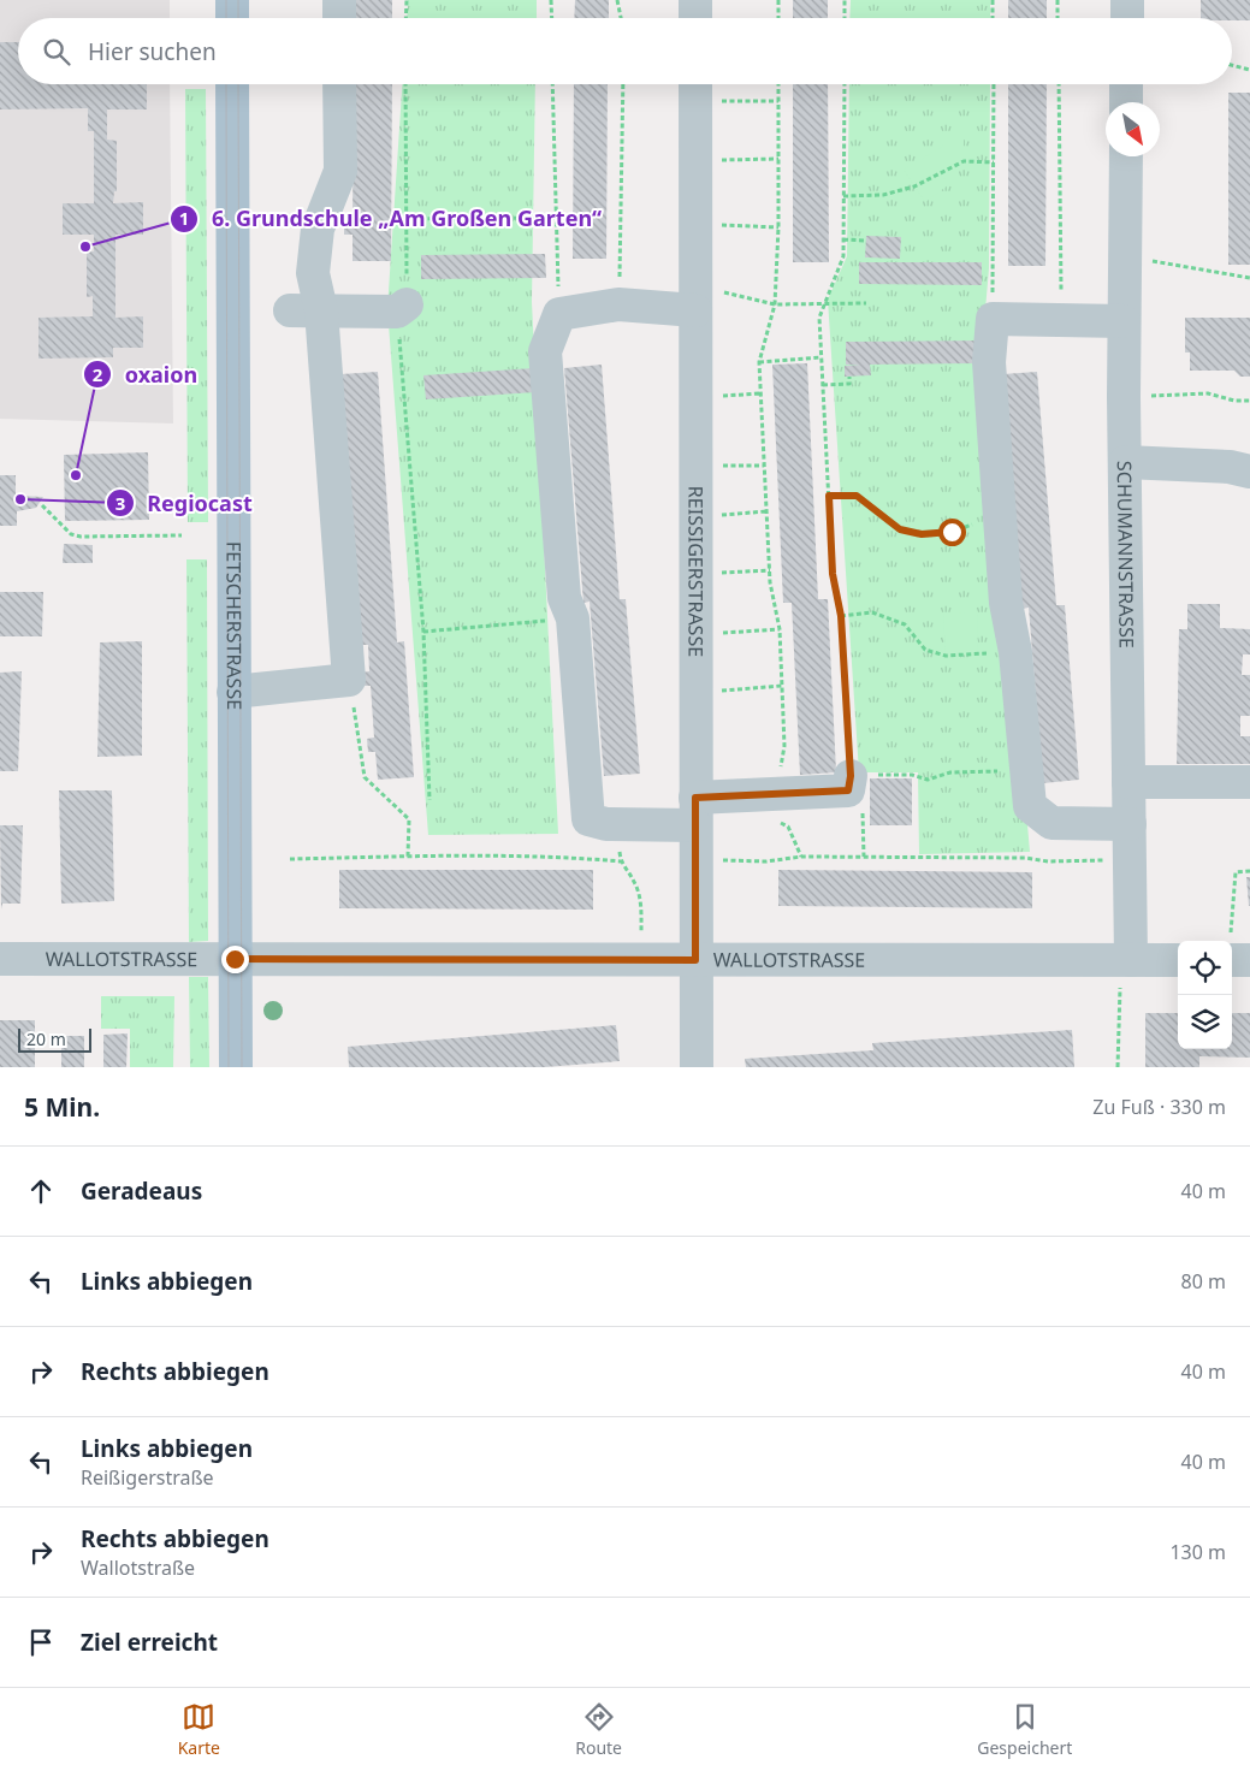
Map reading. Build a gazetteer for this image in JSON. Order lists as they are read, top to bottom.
{
  "streets": {
    "main road": ["FETSCHERSTRASSE"],
    "street": ["SCHUMANNSTRASSE", "REISSIGERSTRASSE", "WALLOTSTRASSE"]
  },
  "crossings": [
    ["SCHUMANNSTRASSE", "WALLOTSTRASSE"],
    ["REISSIGERSTRASSE", "WALLOTSTRASSE"],
    ["FETSCHERSTRASSE", "WALLOTSTRASSE"]
  ],
  "places": ["6. Grundschule „Am Großen Garten“", "oxaion", "Regiocast"],
  "scale_bar": "20 m",
  "north": "bottom right",
  "page": {
    "search": "Hier suchen",
    "scale": "20 m",
    "heading": ["5 Min.", "Zu Fuß · 330 m"],
    "list": [
      ["Geradeaus", "40 m"],
      ["Links abbiegen", "80 m"],
      ["Rechts abbiegen", "40 m"],
      ["Links abbiegen", "Reißigerstraße", "40 m"],
      ["Rechts abbiegen", "Wallotstraße", "130 m"],
      "Ziel erreicht"
    ],
    "nav": ["Karte", "Route", "Gespeichert"]
  }
}
